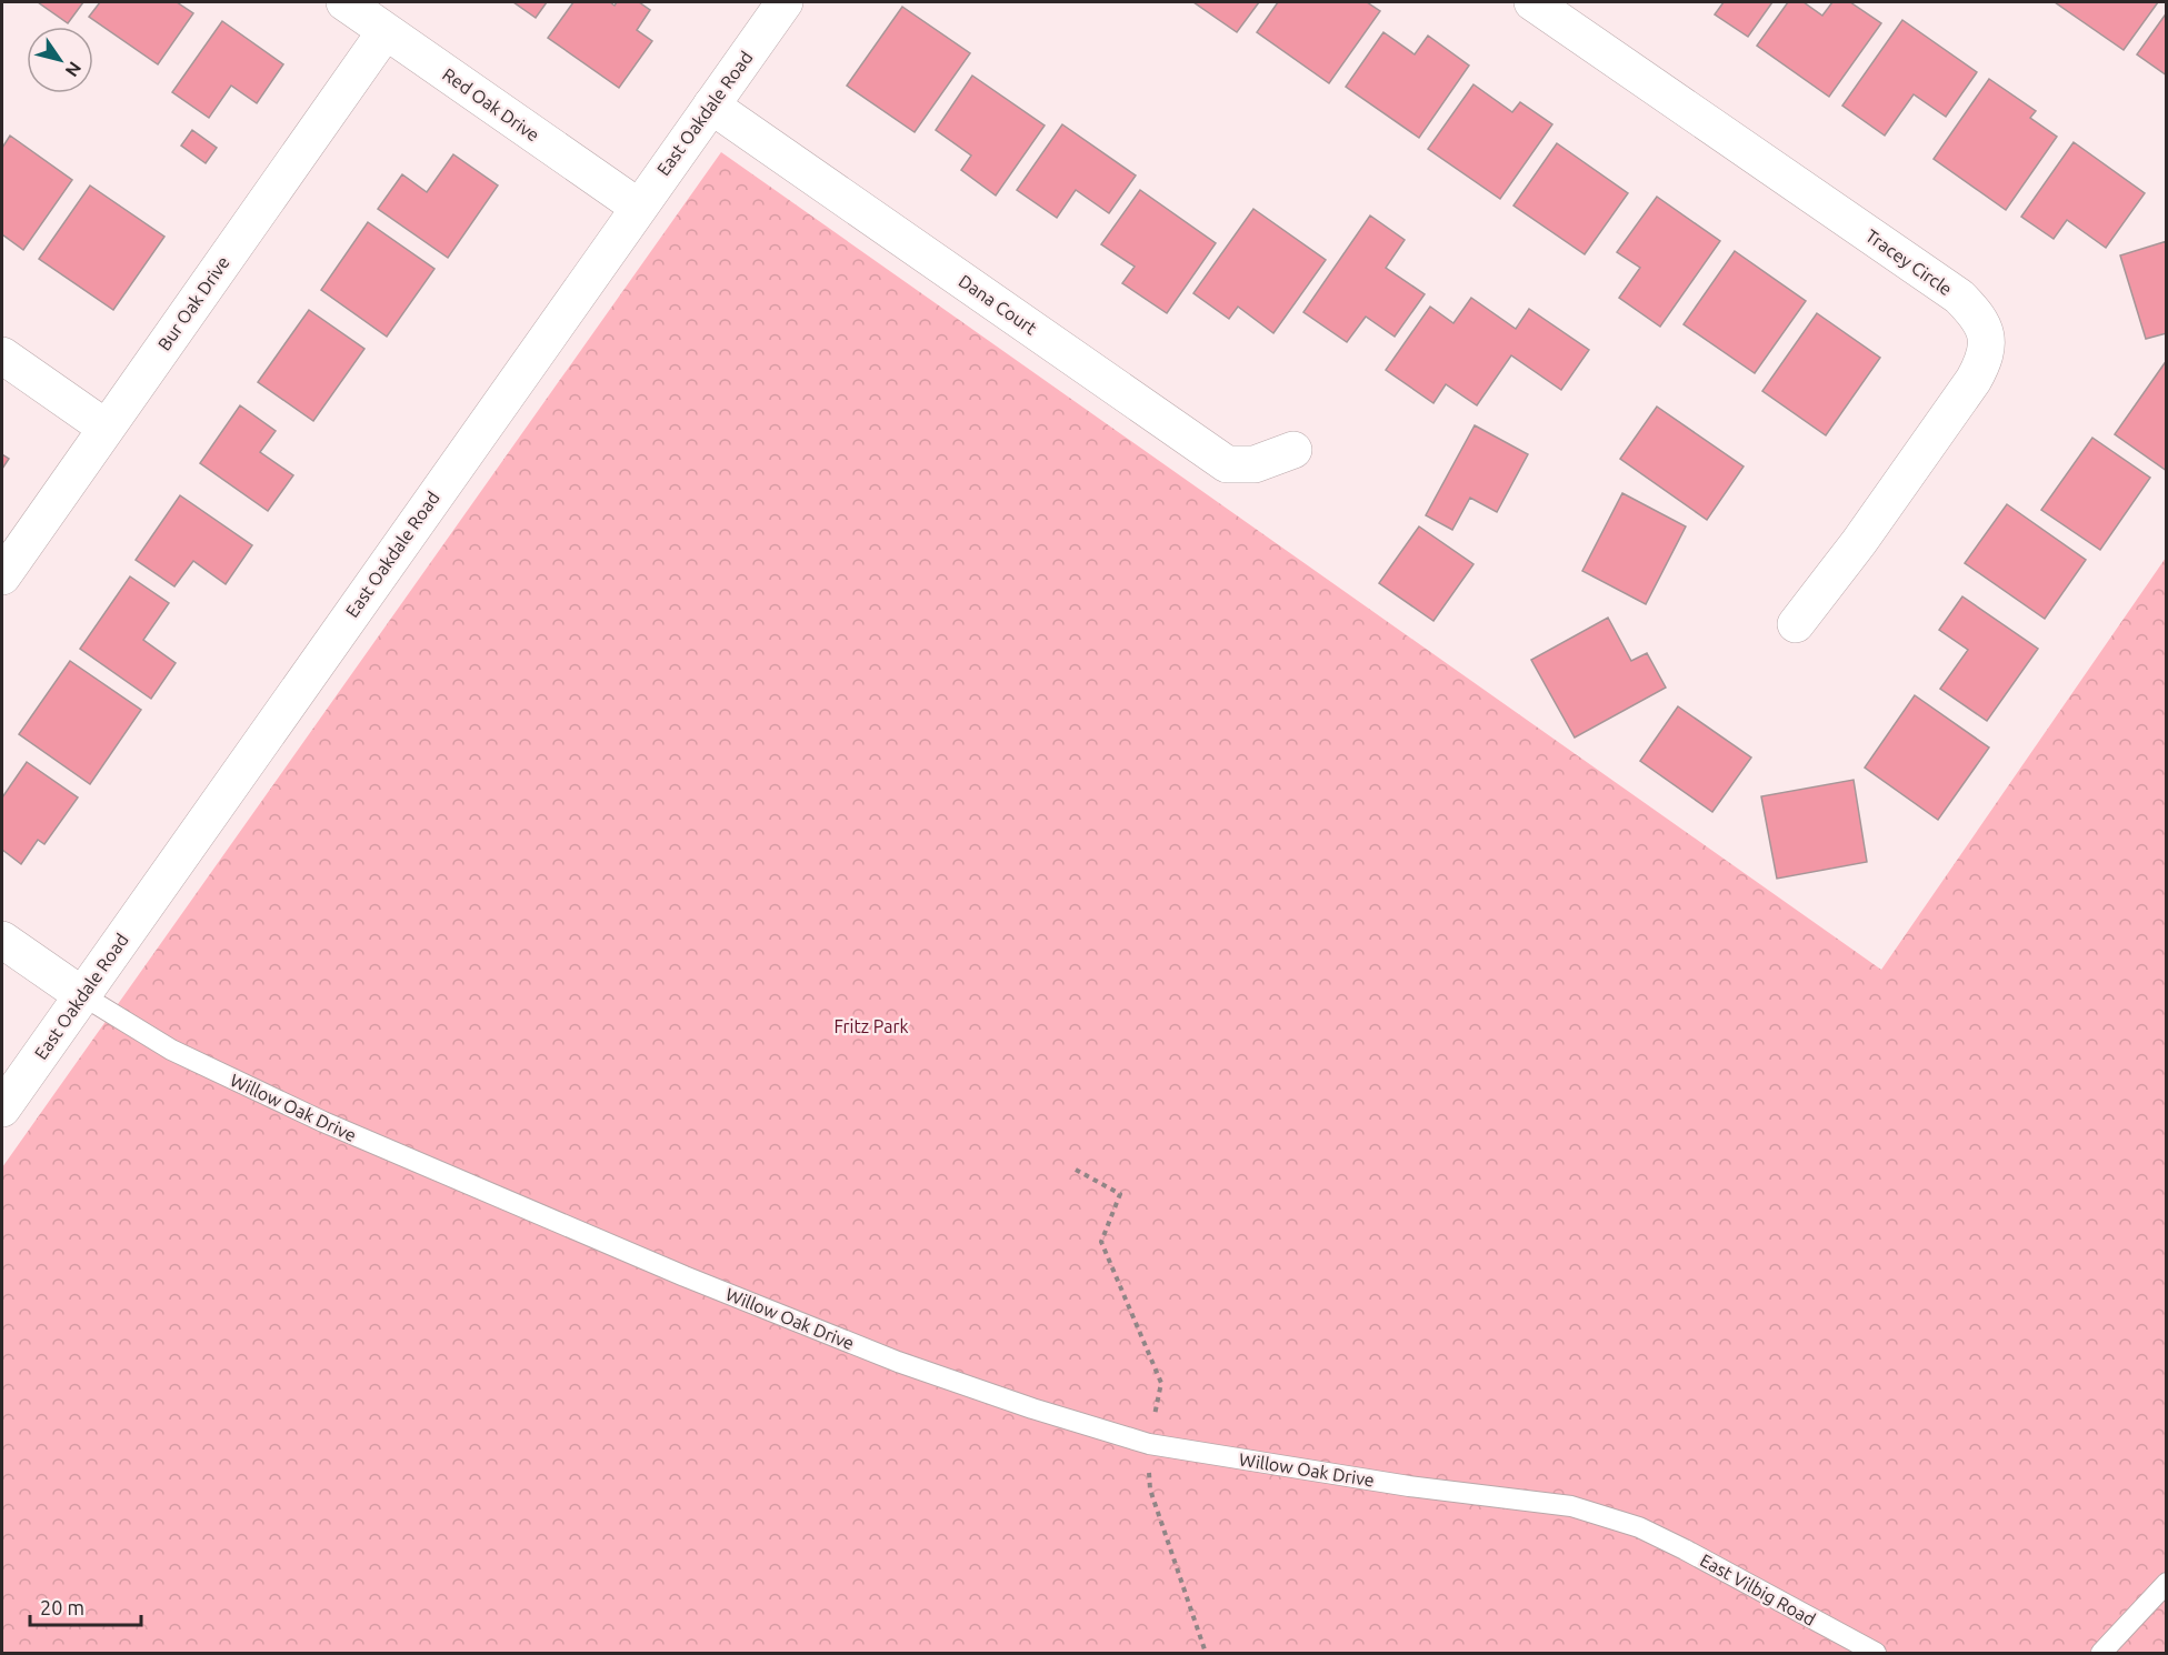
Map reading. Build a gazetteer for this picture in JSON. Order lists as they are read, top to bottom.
{
  "streets": {
    "street": [
      "Red Oak Drive",
      "East Oakdale Road",
      "Tracey Circle",
      "Bur Oak Drive",
      "Dana Court",
      "Willow Oak Drive"
    ],
    "lane": ["East Vilbig Road"]
  },
  "crossings": [
    ["Red Oak Drive", "East Oakdale Road"],
    ["Red Oak Drive", "Bur Oak Drive"],
    ["East Oakdale Road", "Dana Court"],
    ["East Oakdale Road", "Willow Oak Drive"],
    ["Willow Oak Drive", "East Vilbig Road"]
  ],
  "parks": ["Fritz Park"],
  "scale_bar": "20 m",
  "north": "bottom right"
}
